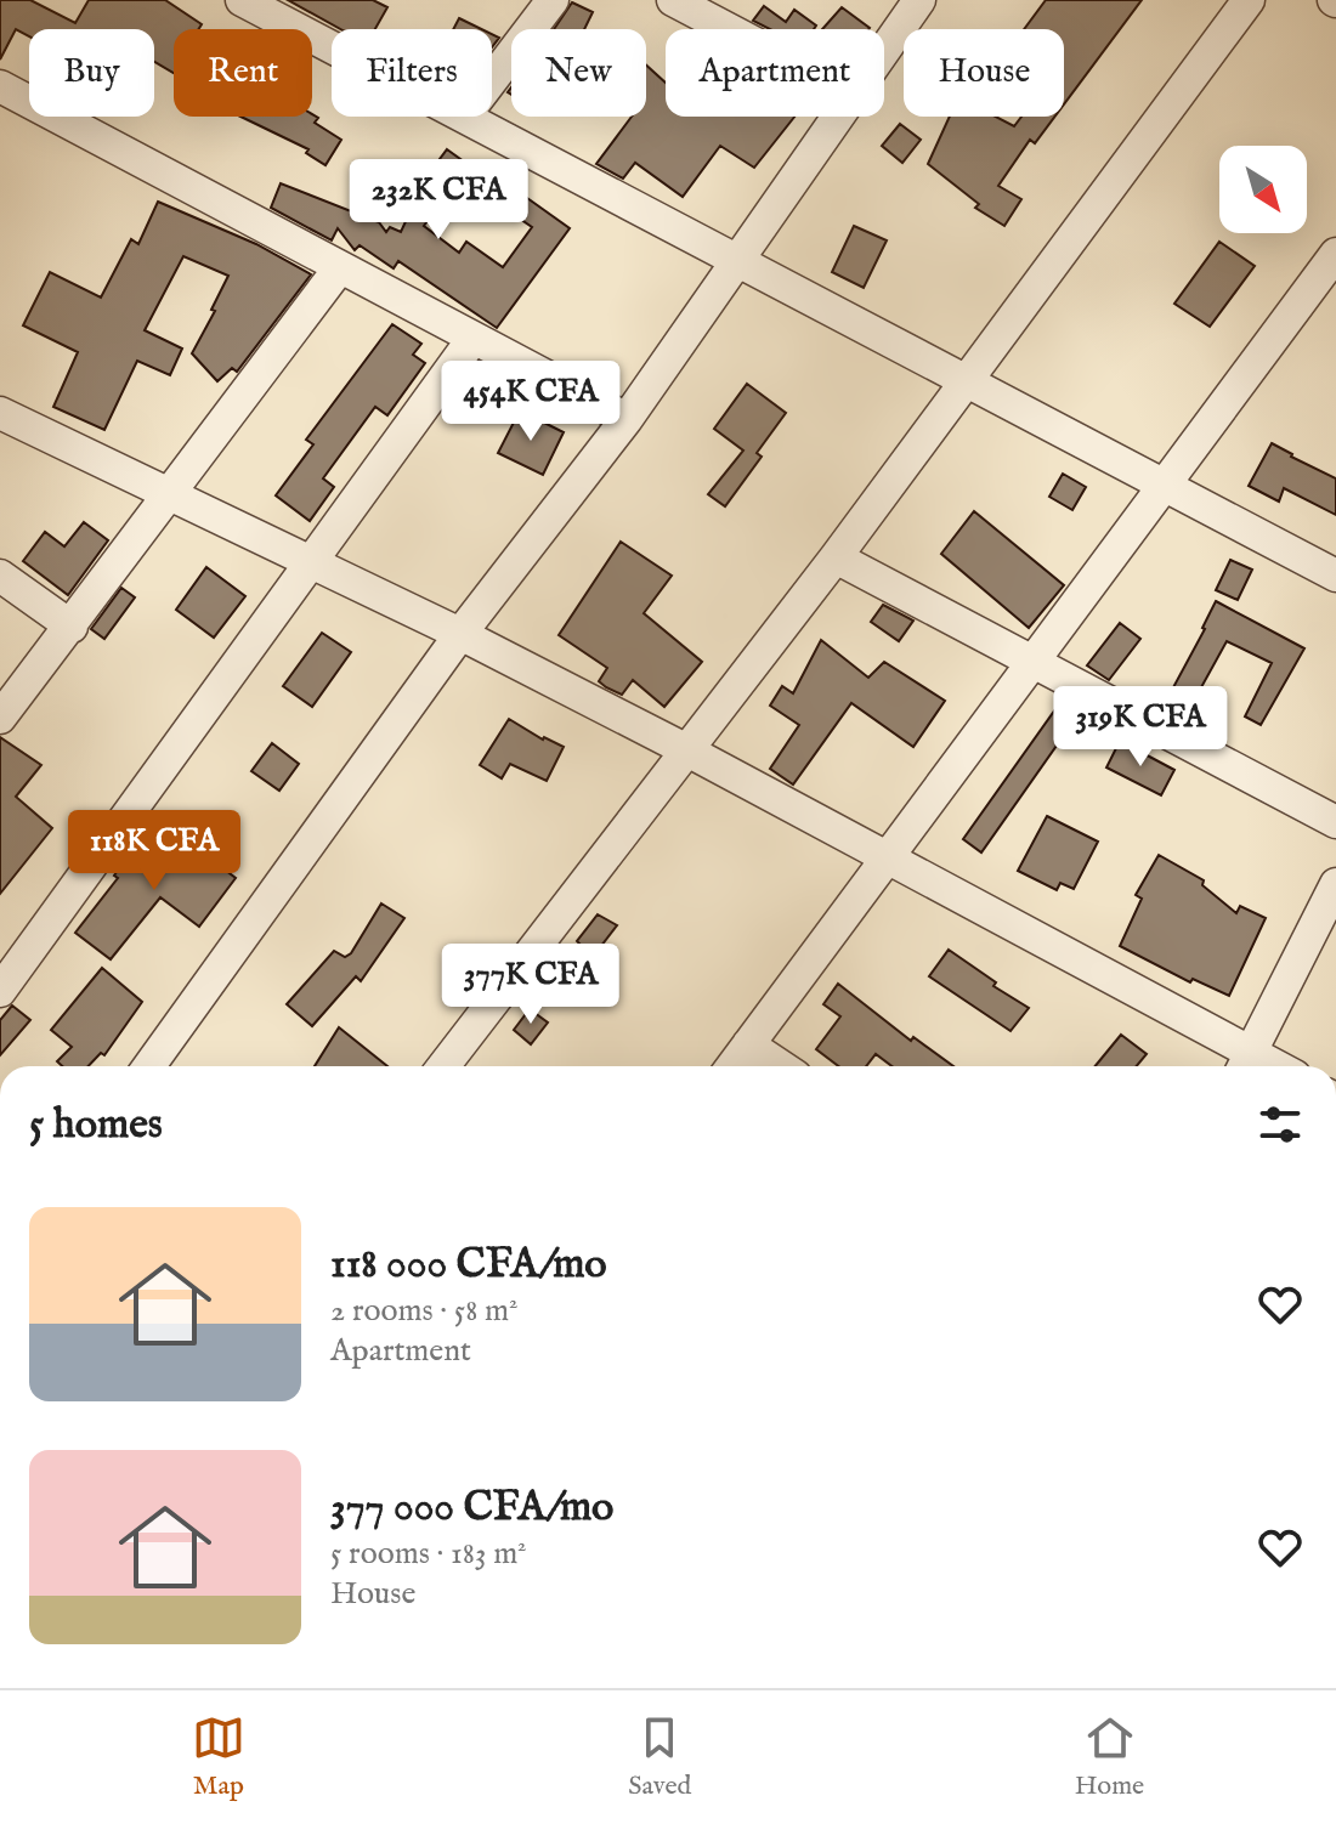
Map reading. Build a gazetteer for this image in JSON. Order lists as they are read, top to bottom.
{
  "north": "bottom right",
  "page": {
    "chip": [
      "Buy",
      "Rent",
      "Filters",
      "New",
      "Apartment",
      "House"
    ],
    "price": [
      "232K CFA",
      "454K CFA",
      "319K CFA",
      "118K CFA",
      "377K CFA"
    ],
    "heading": "5 homes",
    "list": [
      {
        "name": "118 000 CFA/mo",
        "note": "2 rooms · 58 m² · Apartment"
      },
      {
        "name": "377 000 CFA/mo",
        "note": "5 rooms · 183 m² · House"
      }
    ],
    "tabs": ["Map", "Saved", "Home"]
  }
}
